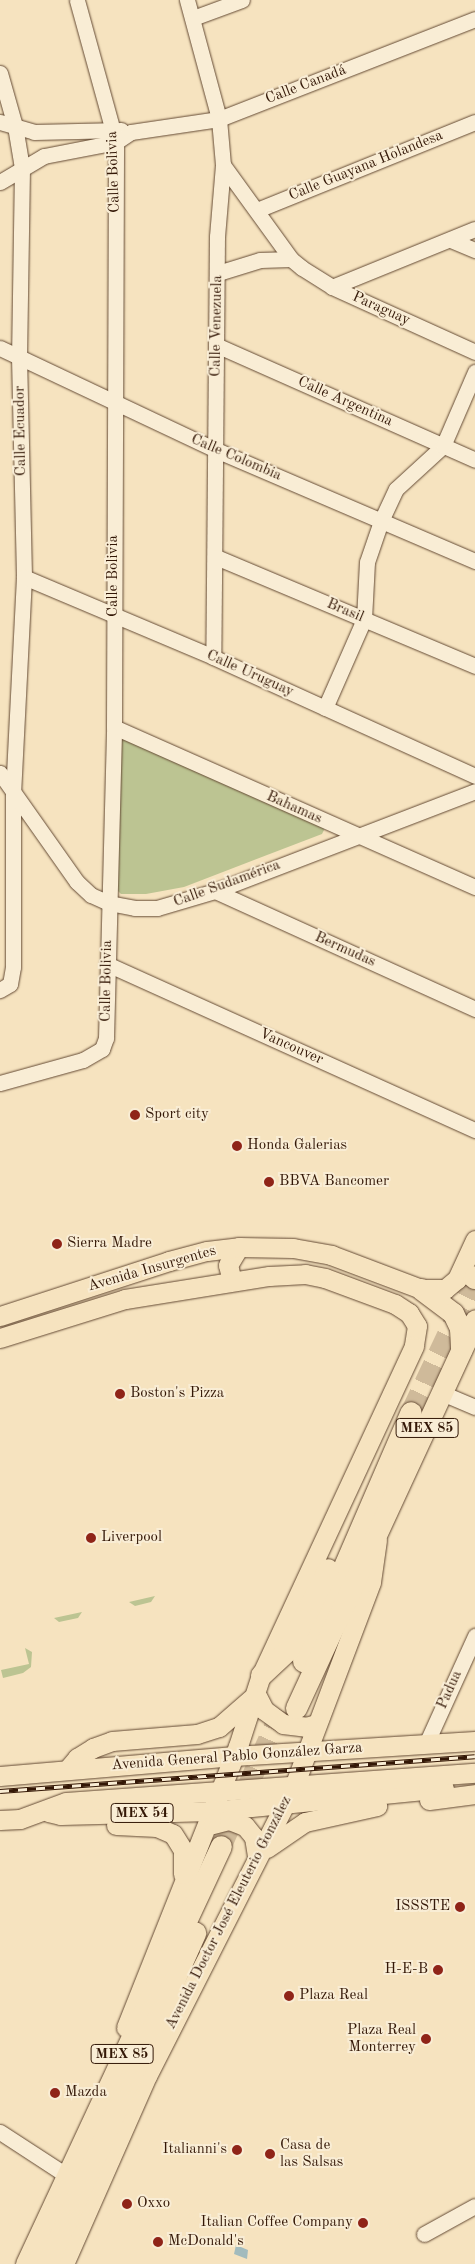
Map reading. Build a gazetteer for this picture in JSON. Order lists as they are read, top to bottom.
{
  "streets": {
    "highway": ["MEX 85", "Avenida Doctor José Eleuterio González"],
    "main road": ["Avenida Insurgentes", "Avenida General Pablo González Garza", "MEX 54"],
    "street": [
      "Calle Canadá",
      "Calle Guayana Holandesa",
      "Calle Bolivia",
      "Paraguay",
      "Calle Venezuela",
      "Calle Argentina",
      "Calle Ecuador",
      "Calle Colombia",
      "Brasil",
      "Calle Uruguay",
      "Bahamas",
      "Calle Sudamérica",
      "Bermudas",
      "Vancouver",
      "Padua"
    ]
  },
  "crossings": [
    ["Calle Canadá", "Calle Bolivia"],
    ["Calle Canadá", "Calle Venezuela"],
    ["Calle Canadá", "Calle Ecuador"],
    ["Calle Guayana Holandesa", "Paraguay"],
    ["Calle Bolivia", "Calle Colombia"],
    ["Calle Bolivia", "Calle Uruguay"],
    ["Calle Bolivia", "Bahamas"],
    ["Calle Bolivia", "Calle Sudamérica"],
    ["Calle Bolivia", "Vancouver"],
    ["Paraguay", "Calle Venezuela"],
    ["Calle Venezuela", "Calle Argentina"],
    ["Calle Venezuela", "Calle Colombia"],
    ["Calle Venezuela", "Brasil"],
    ["Calle Venezuela", "Calle Uruguay"],
    ["Calle Ecuador", "Calle Colombia"],
    ["Calle Ecuador", "Calle Uruguay"],
    ["Calle Ecuador", "Calle Sudamérica"],
    ["Bahamas", "Calle Sudamérica"],
    ["Calle Sudamérica", "Bermudas"],
    ["MEX 85", "Avenida General Pablo González Garza"],
    ["MEX 85", "Avenida Doctor José Eleuterio González"],
    ["Padua", "Avenida General Pablo González Garza"],
    ["Avenida General Pablo González Garza", "Avenida Doctor José Eleuterio González"],
    ["MEX 54", "Avenida Doctor José Eleuterio González"]
  ],
  "places": [
    "Sport city",
    "Honda Galerias",
    "BBVA Bancomer",
    "Sierra Madre",
    "Boston's Pizza",
    "Liverpool",
    "ISSSTE",
    "H-E-B",
    "Plaza Real",
    "Plaza Real Monterrey",
    "Mazda",
    "Italianni's",
    "Casa de las Salsas",
    "Oxxo",
    "Italian Coffee Company",
    "McDonald's"
  ]
}
